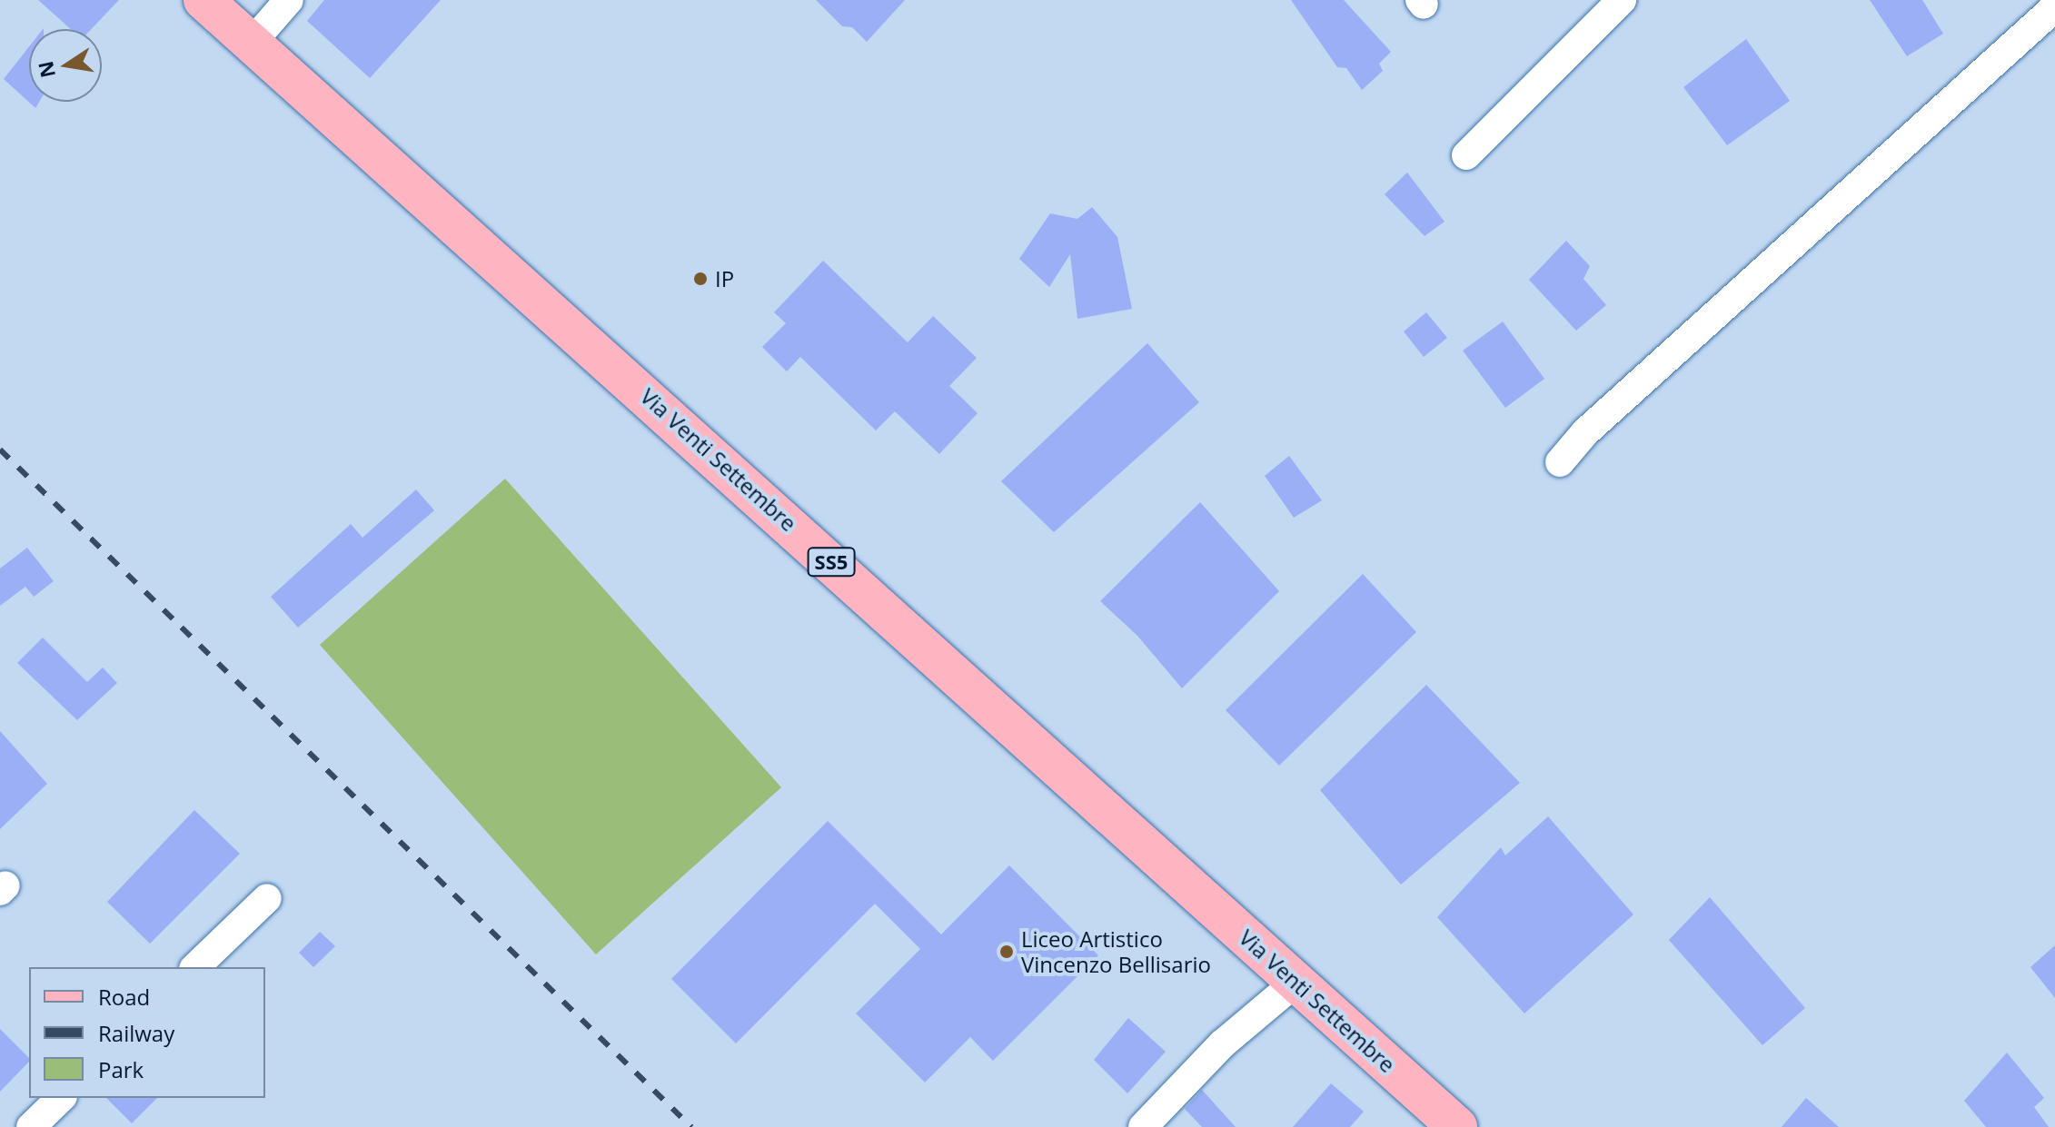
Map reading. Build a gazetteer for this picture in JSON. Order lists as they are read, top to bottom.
{
  "streets": {
    "main road": ["Via Venti Settembre", "SS5"]
  },
  "places": ["IP", "Liceo Artistico Vincenzo Bellisario"],
  "legend": ["Road", "Railway", "Park"],
  "north": "left"
}
